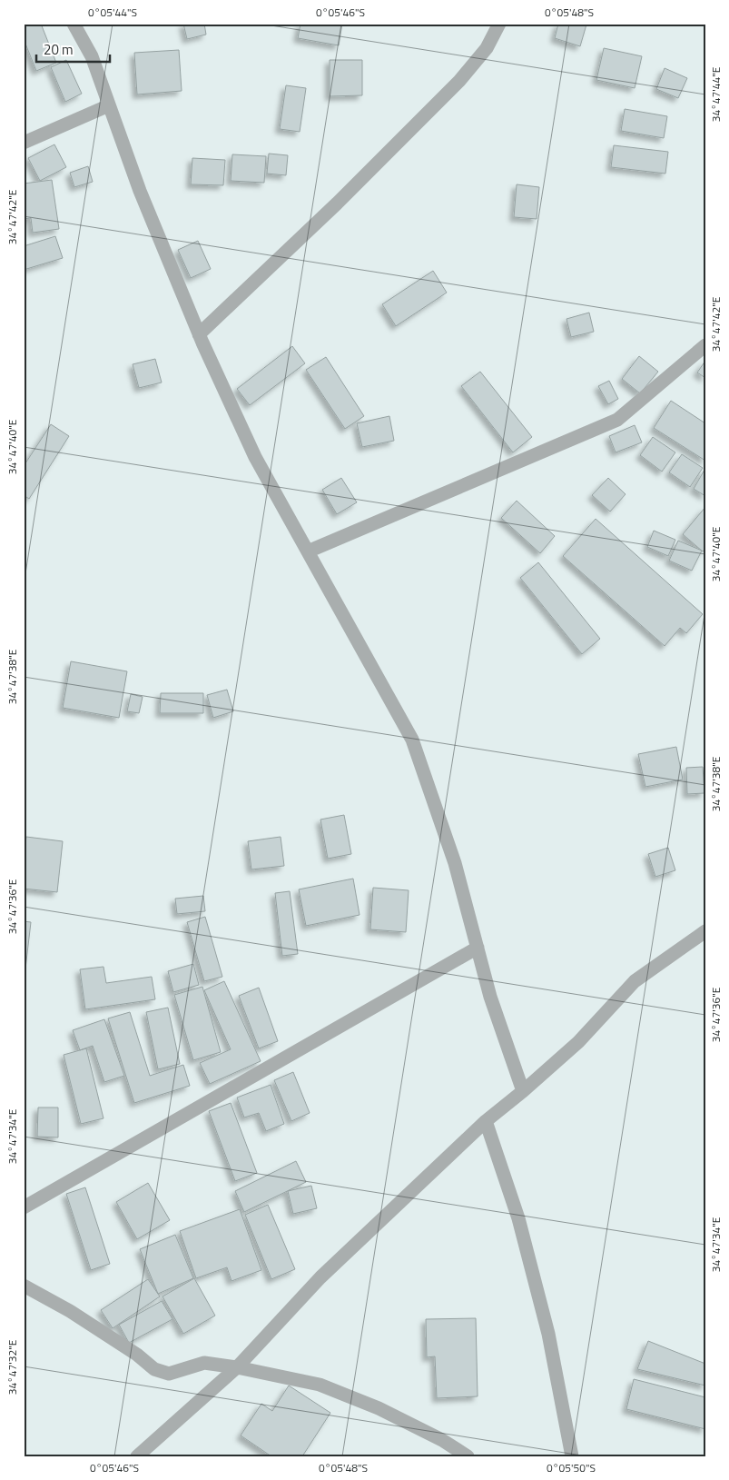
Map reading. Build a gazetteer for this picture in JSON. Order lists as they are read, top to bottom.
{
  "scale_bar": "20 m",
  "coordinates": [
    "0°05'44\"S",
    "0°05'46\"S",
    "0°05'48\"S",
    "34°47'44\"E",
    "34°47'42\"E",
    "34°47'40\"E",
    "34°47'38\"E",
    "34°47'36\"E",
    "34°47'34\"E",
    "34°47'32\"E",
    "0°05'50\"S"
  ]
}
